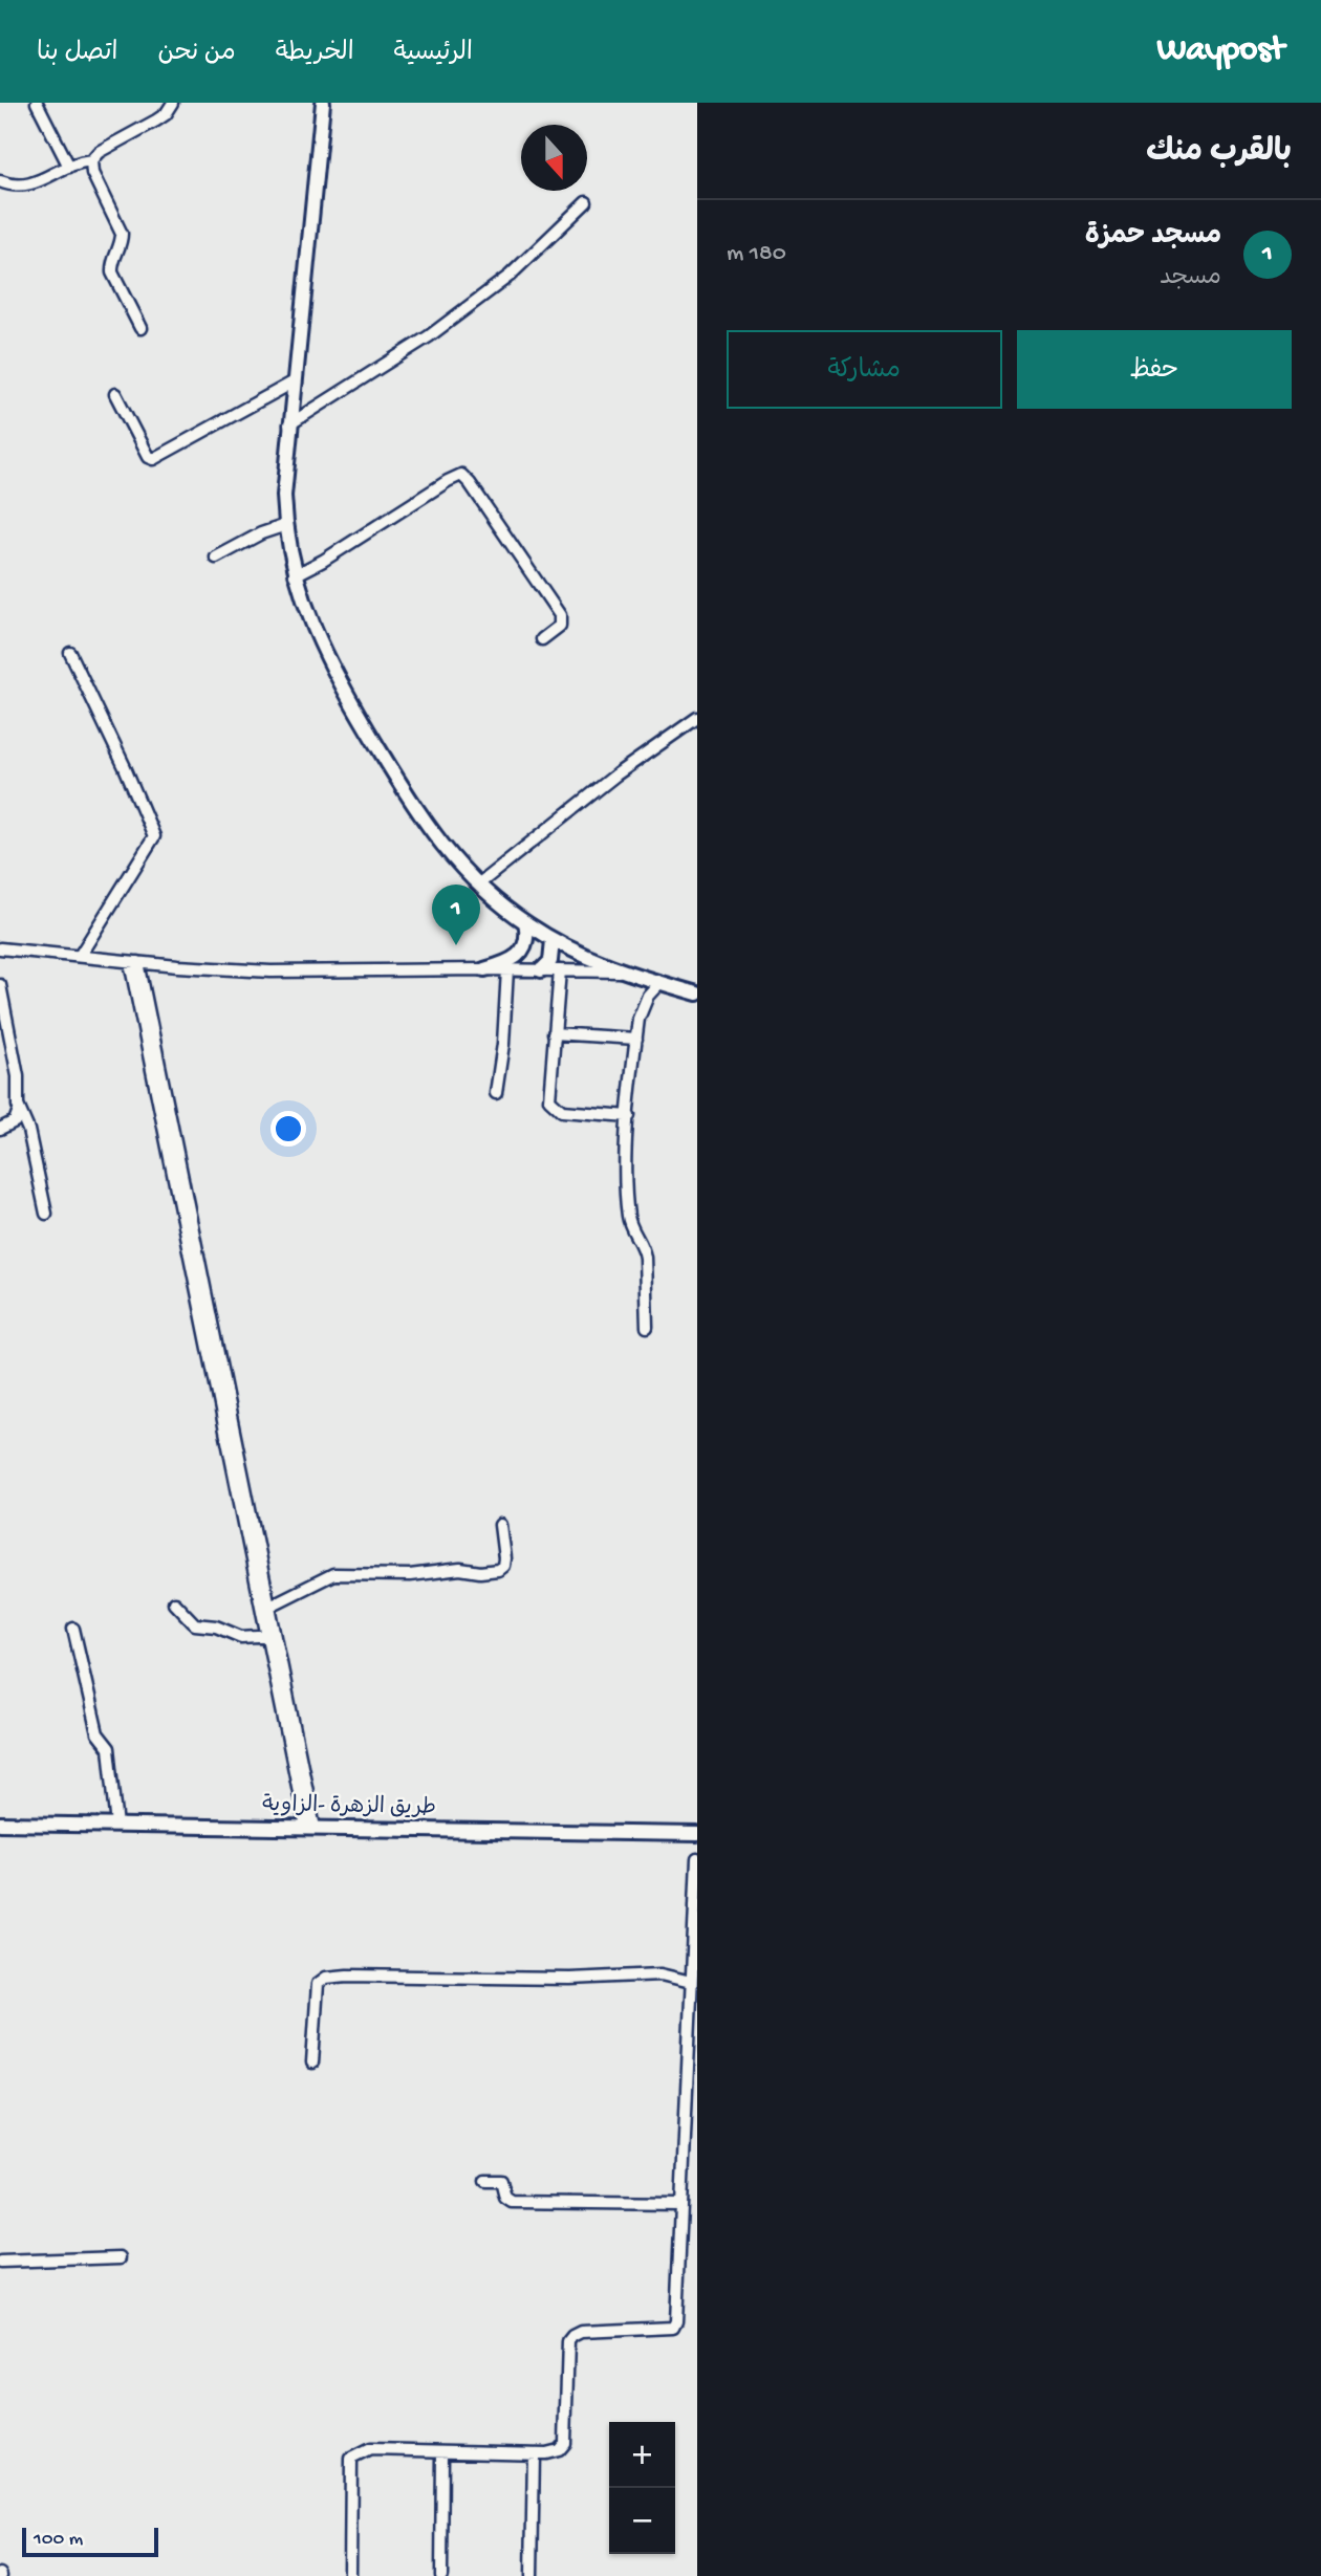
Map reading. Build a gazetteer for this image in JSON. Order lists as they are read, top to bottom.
{
  "streets": {
    "main road": ["طريق الزهرة -الزاوية"]
  },
  "scale_bar": "100 m",
  "north": "bottom",
  "page": {
    "header": "Waypost",
    "nav": [
      "الرئيسية",
      "الخريطة",
      "من نحن",
      "اتصل بنا"
    ],
    "heading": "بالقرب منك",
    "list": [
      {
        "mark": "1",
        "name": "مسجد حمزة",
        "note": "مسجد",
        "value": "180 m"
      }
    ],
    "buttons": ["حفظ", "مشاركة"],
    "pins": "1",
    "map_buttons": ["+", "−"],
    "scale": "100 m"
  }
}
